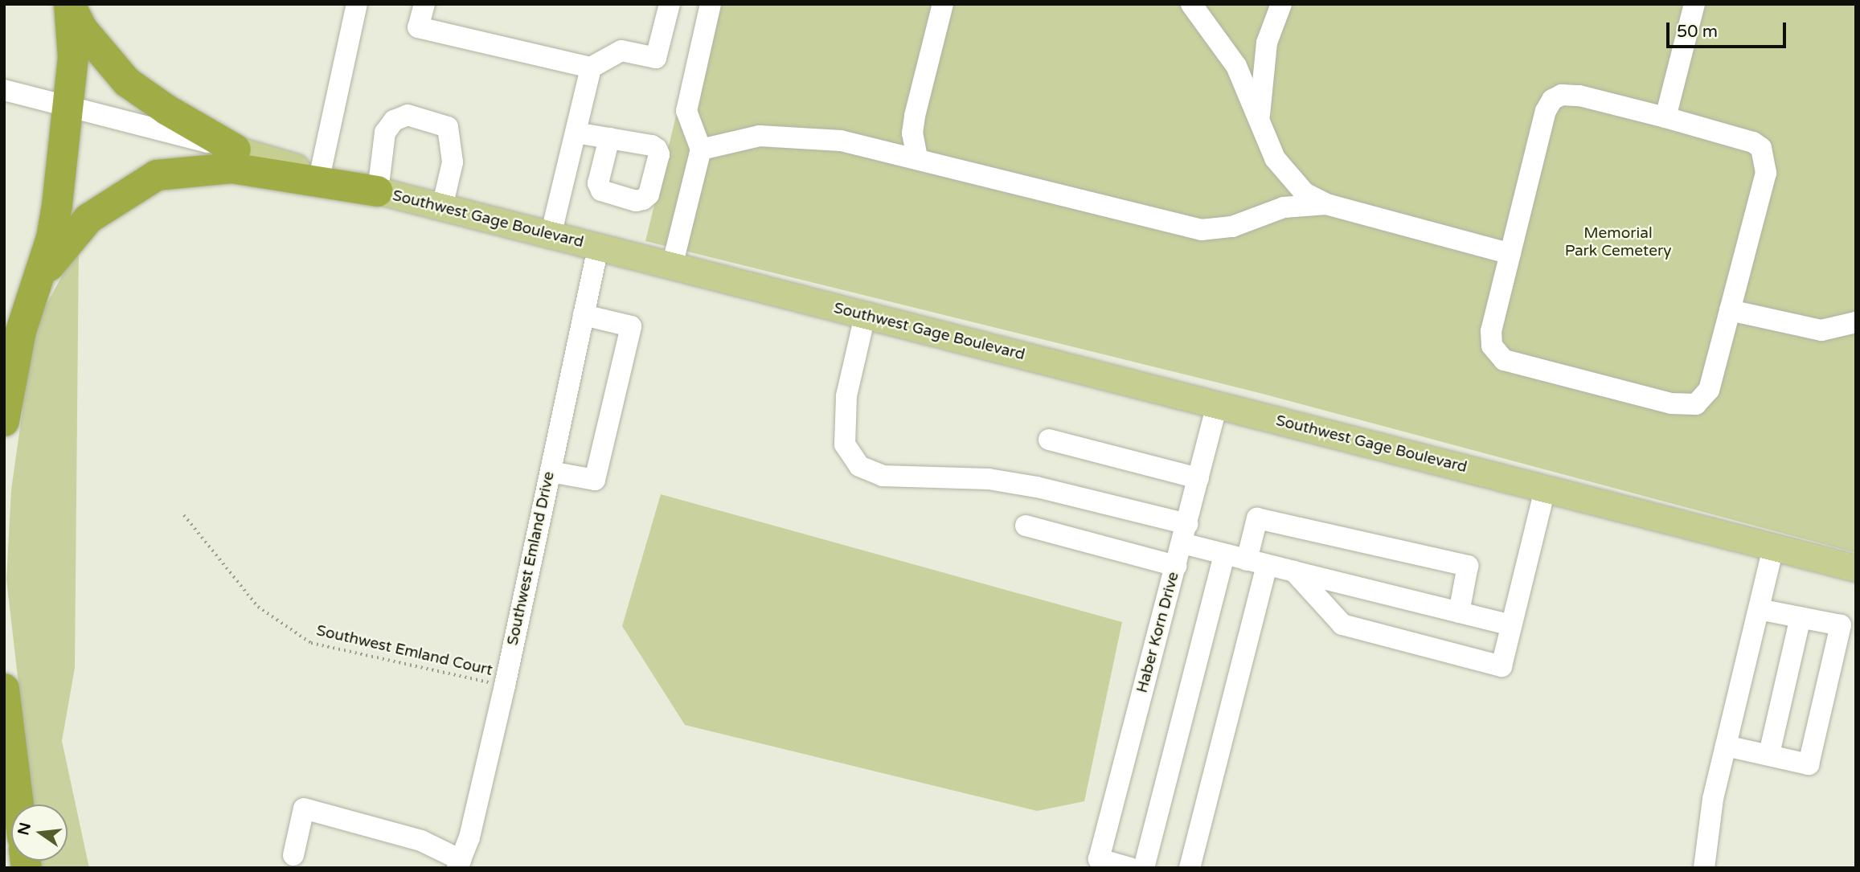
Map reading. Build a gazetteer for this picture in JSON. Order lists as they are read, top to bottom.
{
  "streets": {
    "main road": ["Southwest Gage Boulevard"],
    "street": ["Southwest Emland Drive", "Haber Korn Drive"],
    "path": ["Southwest Emland Court"]
  },
  "crossings": [
    ["Southwest Gage Boulevard", "Southwest Emland Drive"],
    ["Southwest Gage Boulevard", "Haber Korn Drive"],
    ["Southwest Emland Drive", "Southwest Emland Court"]
  ],
  "parks": ["Memorial Park Cemetery"],
  "scale_bar": "50 m",
  "north": "left"
}
